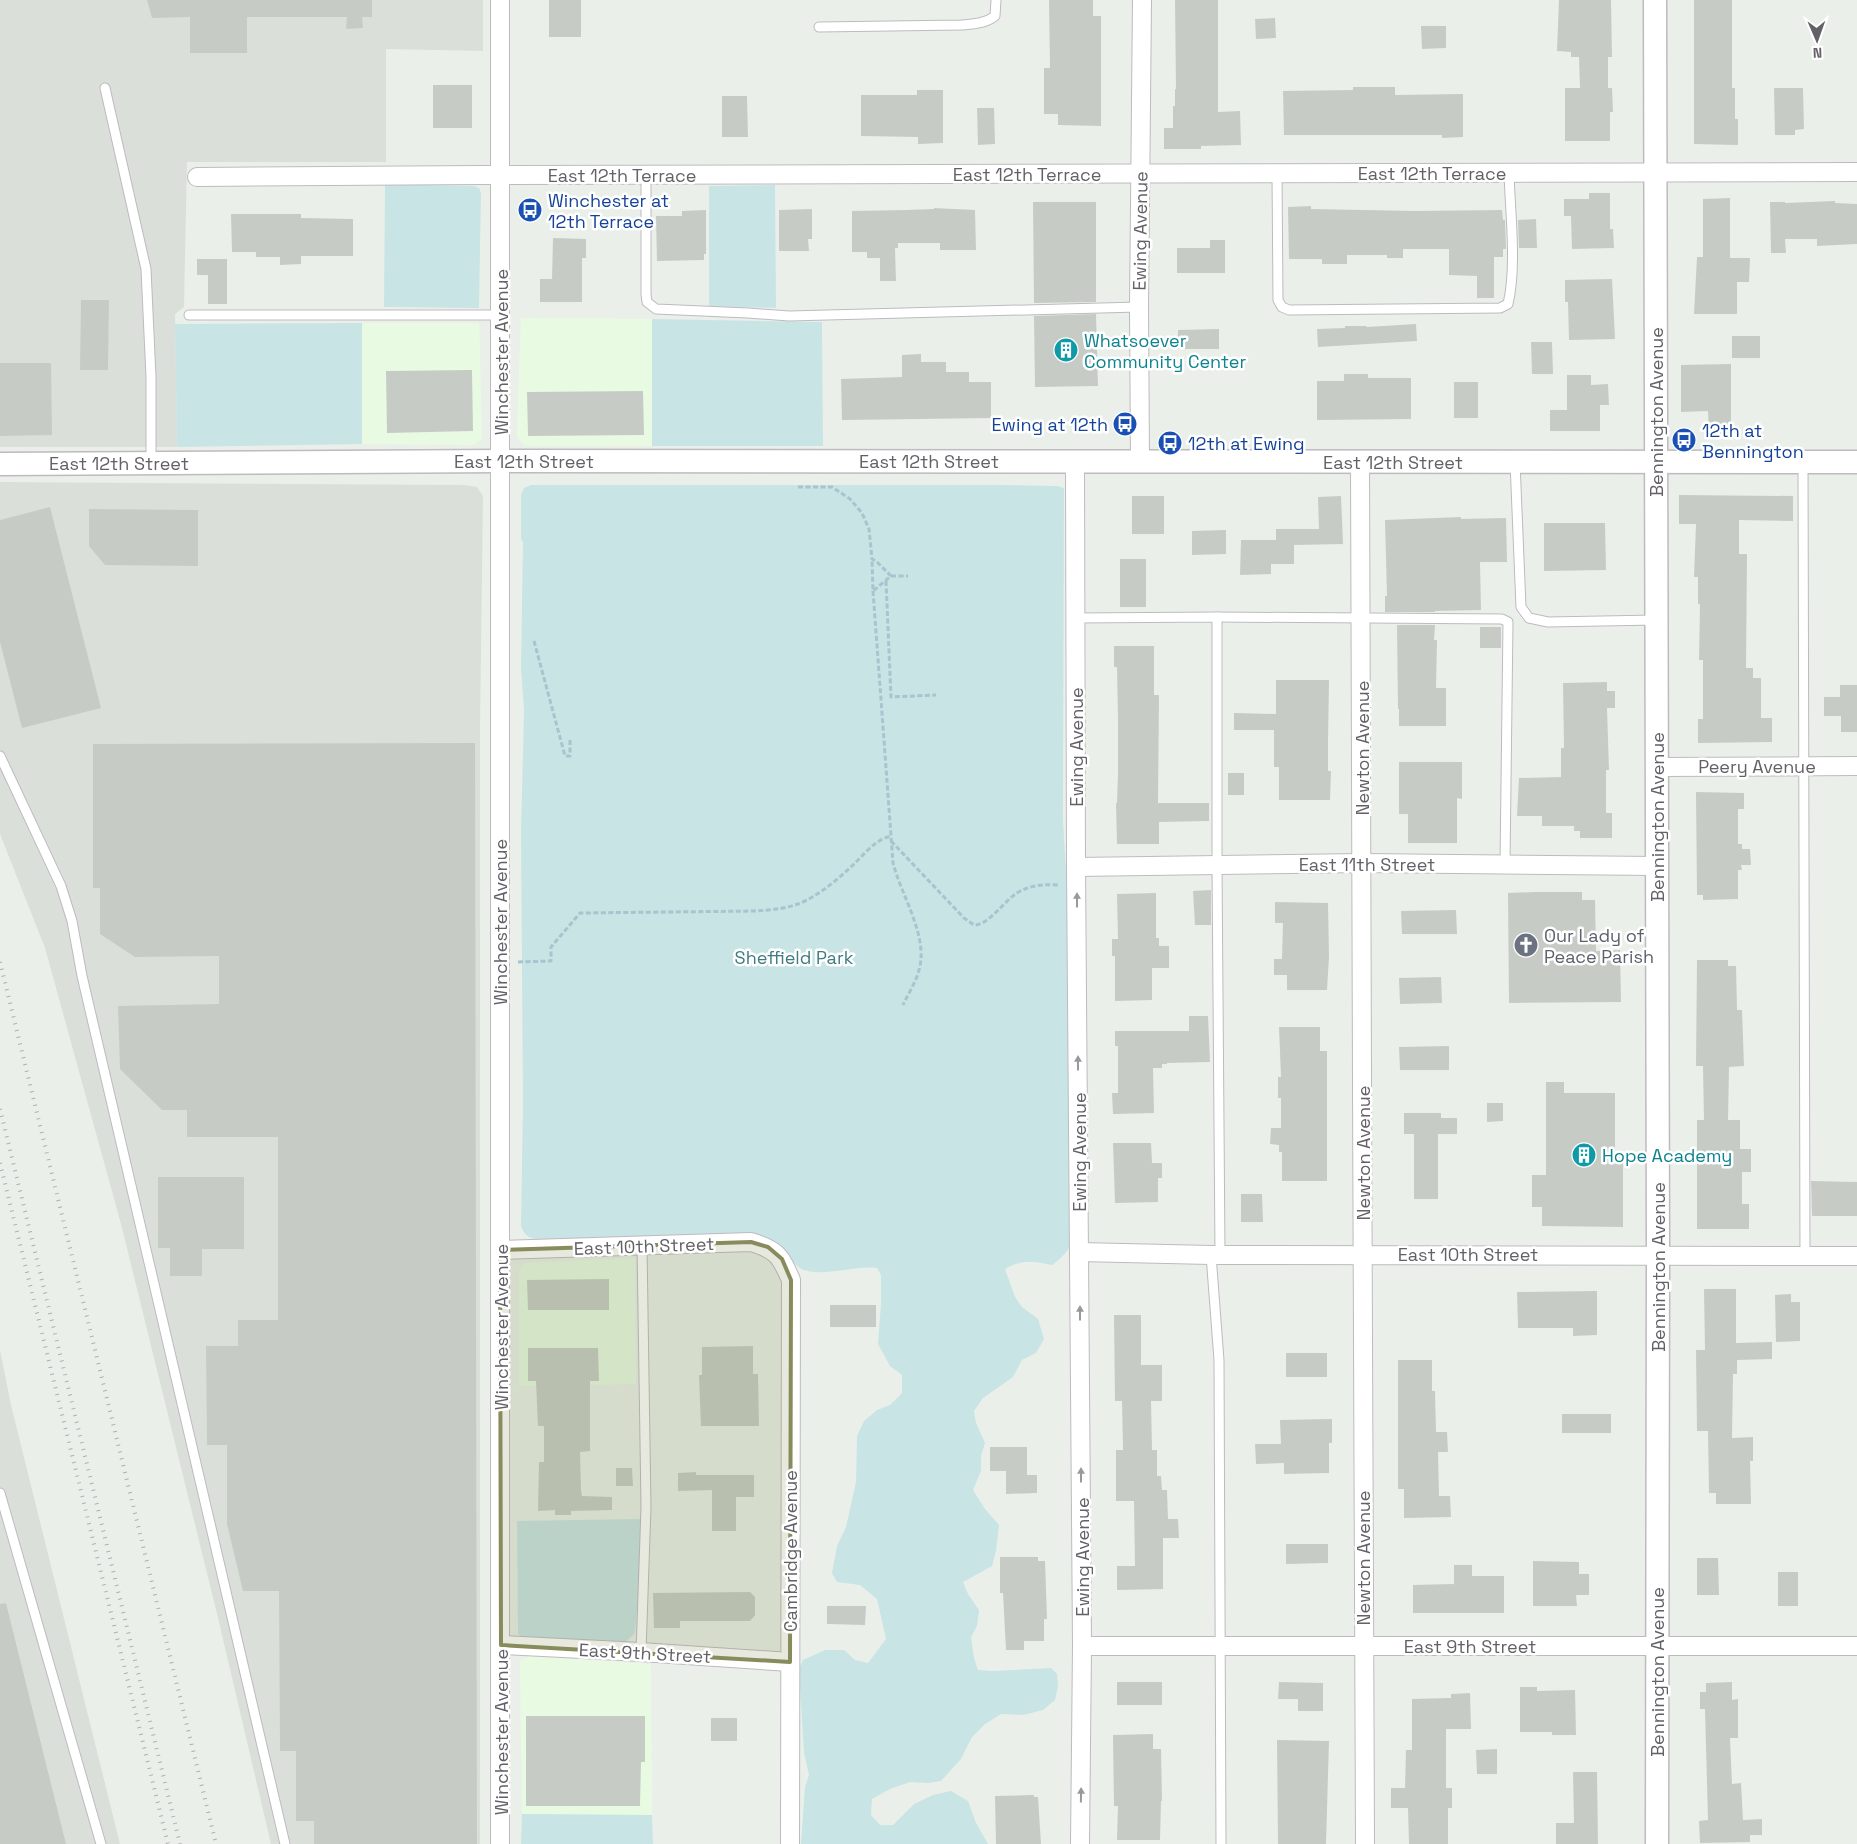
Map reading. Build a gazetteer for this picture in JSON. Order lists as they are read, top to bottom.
{
  "streets": {
    "street": [
      "East 12th Terrace",
      "Ewing Avenue",
      "Winchester Avenue",
      "Bennington Avenue",
      "East 12th Street",
      "Newton Avenue",
      "Peery Avenue",
      "East 11th Street",
      "East 10th Street",
      "Cambridge Avenue",
      "East 9th Street"
    ]
  },
  "crossings": [
    ["East 12th Terrace", "Ewing Avenue"],
    ["East 12th Terrace", "Winchester Avenue"],
    ["East 12th Terrace", "Bennington Avenue"],
    ["Ewing Avenue", "East 12th Street"],
    ["Ewing Avenue", "East 11th Street"],
    ["Ewing Avenue", "East 10th Street"],
    ["Ewing Avenue", "East 9th Street"],
    ["Winchester Avenue", "East 12th Street"],
    ["Winchester Avenue", "East 10th Street"],
    ["Winchester Avenue", "East 9th Street"],
    ["Bennington Avenue", "East 12th Street"],
    ["Bennington Avenue", "Peery Avenue"],
    ["Bennington Avenue", "East 11th Street"],
    ["Bennington Avenue", "East 10th Street"],
    ["Bennington Avenue", "East 9th Street"],
    ["East 12th Street", "Newton Avenue"],
    ["Newton Avenue", "East 11th Street"],
    ["Newton Avenue", "East 10th Street"],
    ["Newton Avenue", "East 9th Street"],
    ["East 10th Street", "Cambridge Avenue"],
    ["Cambridge Avenue", "East 9th Street"]
  ],
  "one_way": ["Ewing Avenue"],
  "parks": ["Sheffield Park"],
  "places": {
    "bus stop": [
      "Winchester at 12th Terrace",
      "Ewing at 12th",
      "12th at Bennington",
      "12th at Ewing"
    ],
    "building": ["Whatsoever Community Center", "Hope Academy"],
    "church": ["Our Lady of Peace Parish"]
  },
  "north": "bottom"
}
